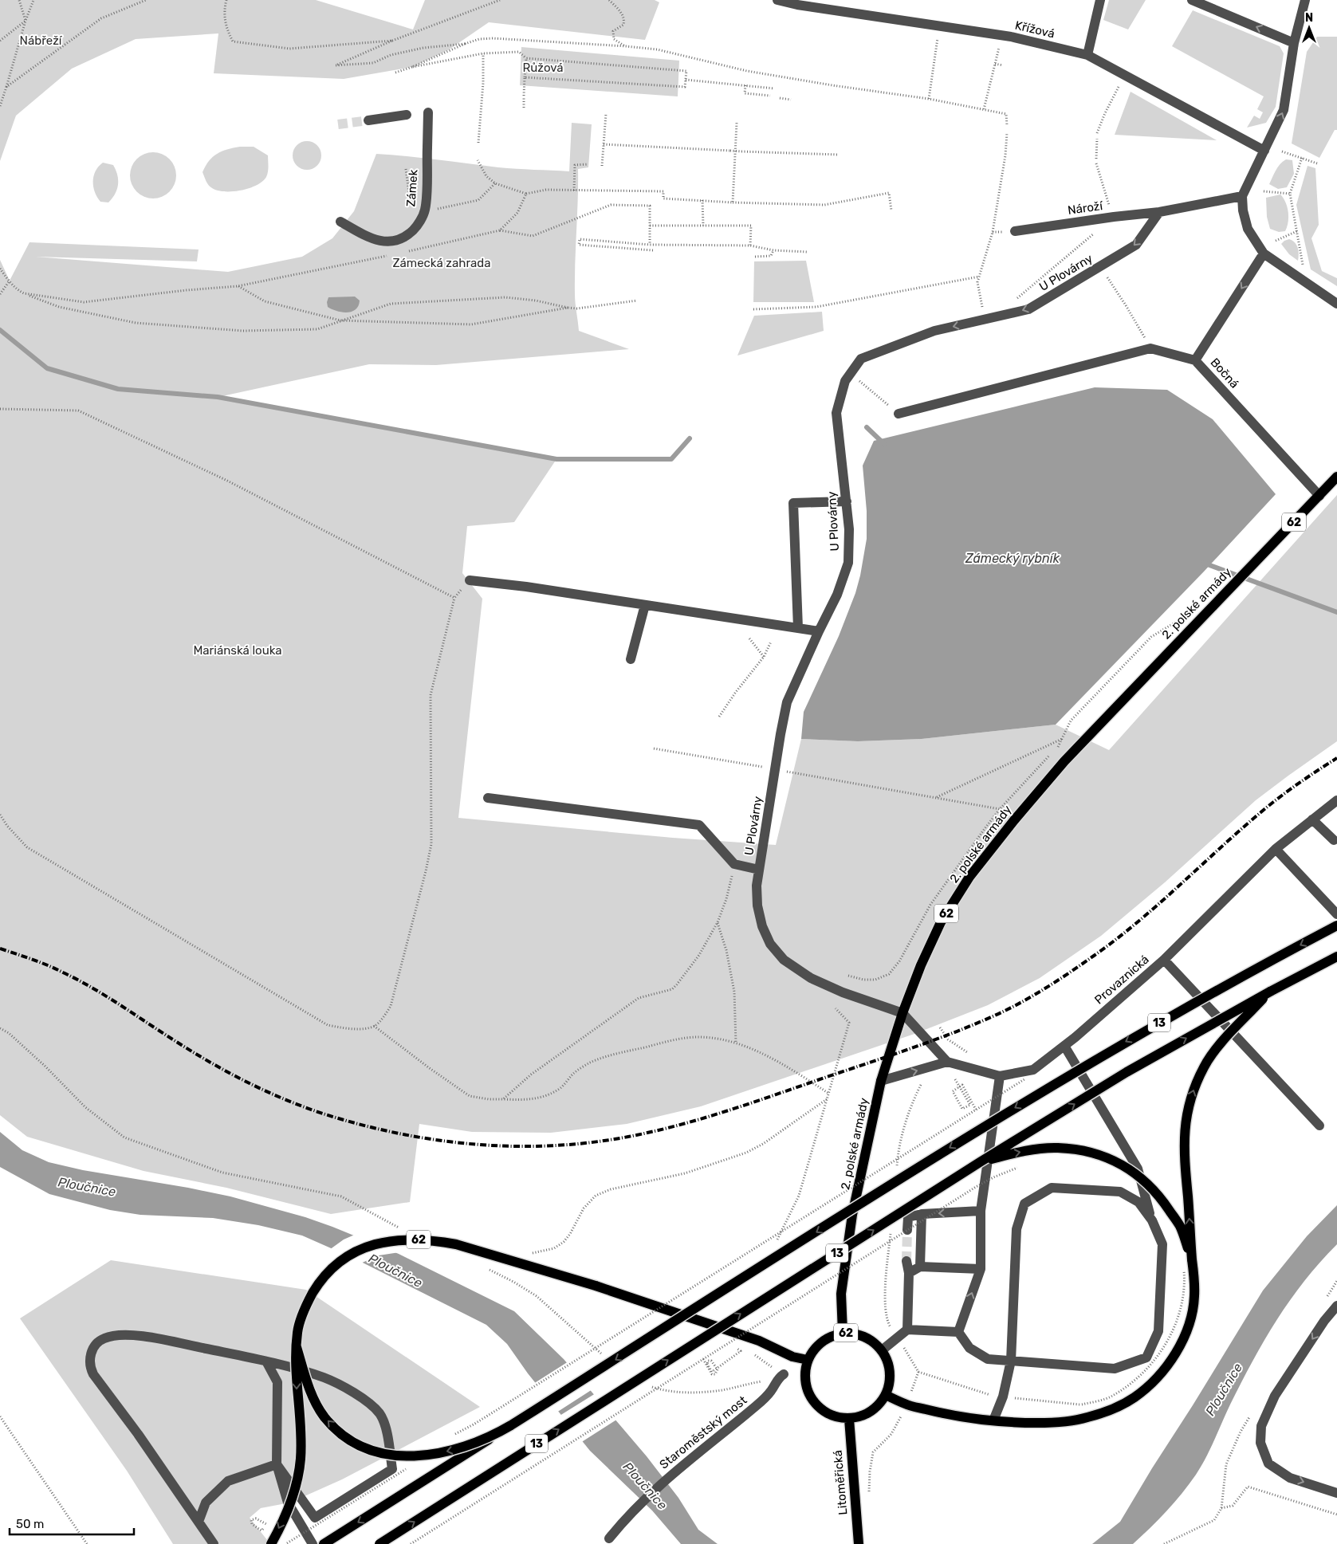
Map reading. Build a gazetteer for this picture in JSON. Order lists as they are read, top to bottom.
{
  "streets": {
    "main road": [
      "62",
      "2. polské armády",
      "13",
      "Litoměřická"
    ],
    "street": [
      "Křížová",
      "Zámek",
      "Nároží",
      "U Plovárny",
      "Bočná",
      "Provaznická",
      "Staroměstský most"
    ]
  },
  "crossings": [
    ["Nároží", "U Plovárny"],
    ["U Plovárny", "2. polské armády"],
    ["Bočná", "2. polské armády"],
    ["62", "2. polské armády"],
    ["62", "Litoměřická"],
    ["2. polské armády", "Litoměřická"]
  ],
  "one_way": ["U Plovárny", "Bočná"],
  "water": ["Zámecký rybník", "Ploučnice"],
  "parks": [
    "Nábřeží",
    "Růžová",
    "Zámecká zahrada",
    "Mariánská louka"
  ],
  "scale_bar": "50 m",
  "north": "top"
}
